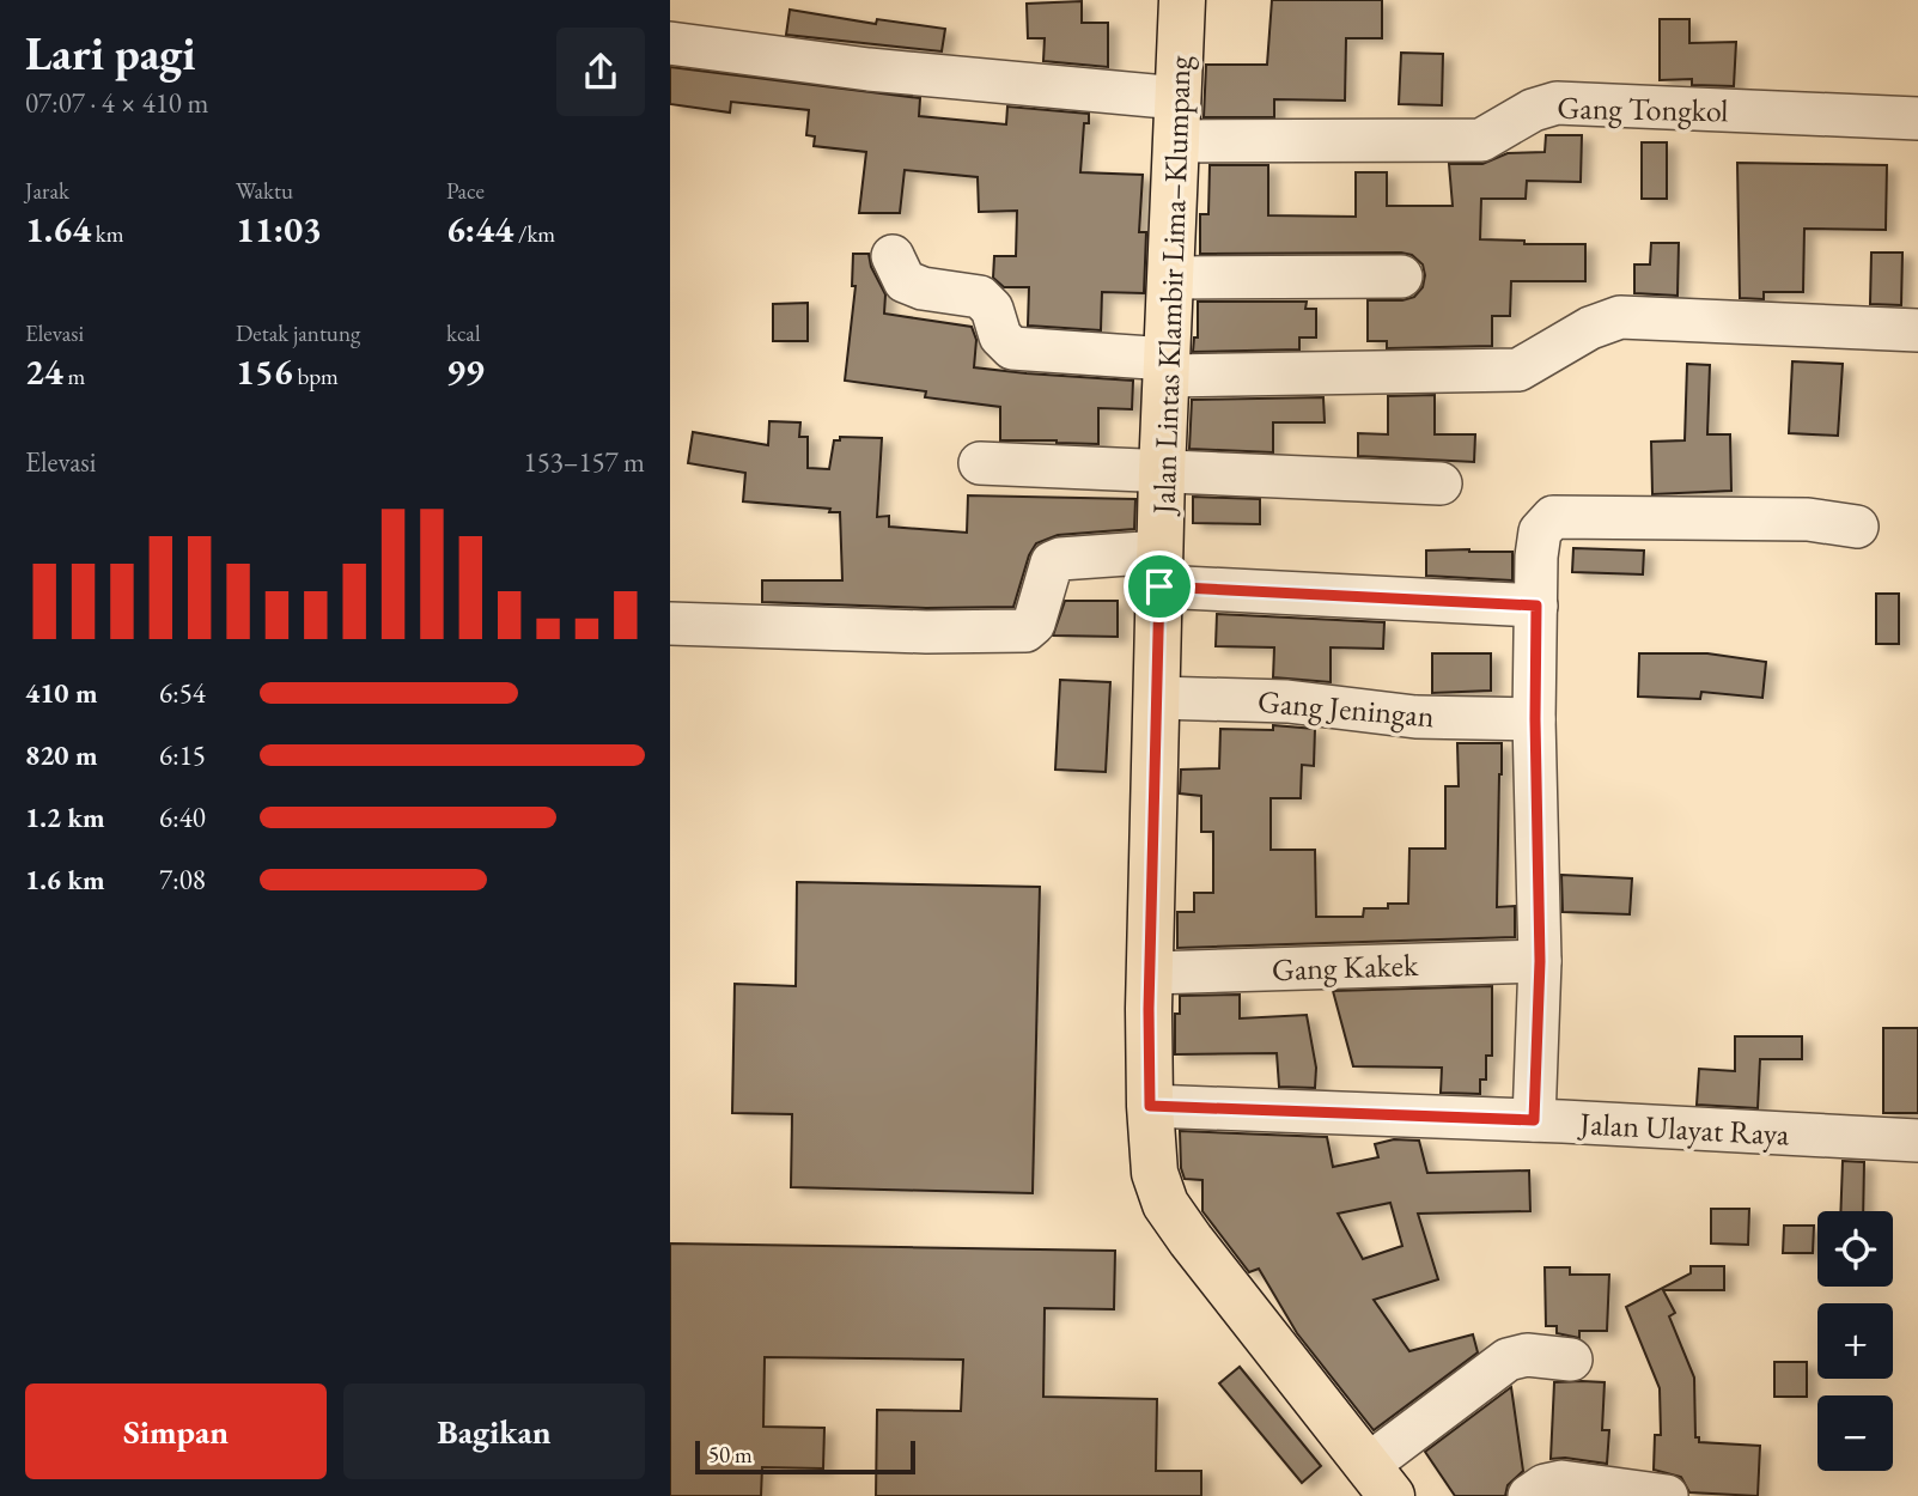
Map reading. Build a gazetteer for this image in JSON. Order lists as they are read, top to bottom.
{
  "streets": {
    "main road": ["Jalan Lintas Klambir Lima–Klumpang"],
    "street": [
      "Gang Tongkol",
      "Gang Jeningan",
      "Gang Kakek",
      "Jalan Ulayat Raya"
    ]
  },
  "crossings": [
    ["Gang Tongkol", "Jalan Lintas Klambir Lima–Klumpang"],
    ["Jalan Lintas Klambir Lima–Klumpang", "Gang Jeningan"],
    ["Jalan Lintas Klambir Lima–Klumpang", "Gang Kakek"],
    ["Jalan Lintas Klambir Lima–Klumpang", "Jalan Ulayat Raya"]
  ],
  "scale_bar": "50 m",
  "page": {
    "heading": ["Lari pagi", "07:07 · 4 × 410 m"],
    "stats": [
      ["Jarak", "1.64 km"],
      ["Waktu", "11:03"],
      ["Pace", "6:44 /km"],
      ["Elevasi", "24 m"],
      ["Detak jantung", "156 bpm"],
      ["kcal", "99"]
    ],
    "chart": ["Elevasi", "153–157 m"],
    "list": [
      {
        "name": "410 m",
        "note": "6:54"
      },
      {
        "name": "820 m",
        "note": "6:15"
      },
      {
        "name": "1.2 km",
        "note": "6:40"
      },
      {
        "name": "1.6 km",
        "note": "7:08"
      }
    ],
    "map_buttons": ["+", "−"],
    "buttons": ["Simpan", "Bagikan"],
    "scale": "50 m"
  }
}
